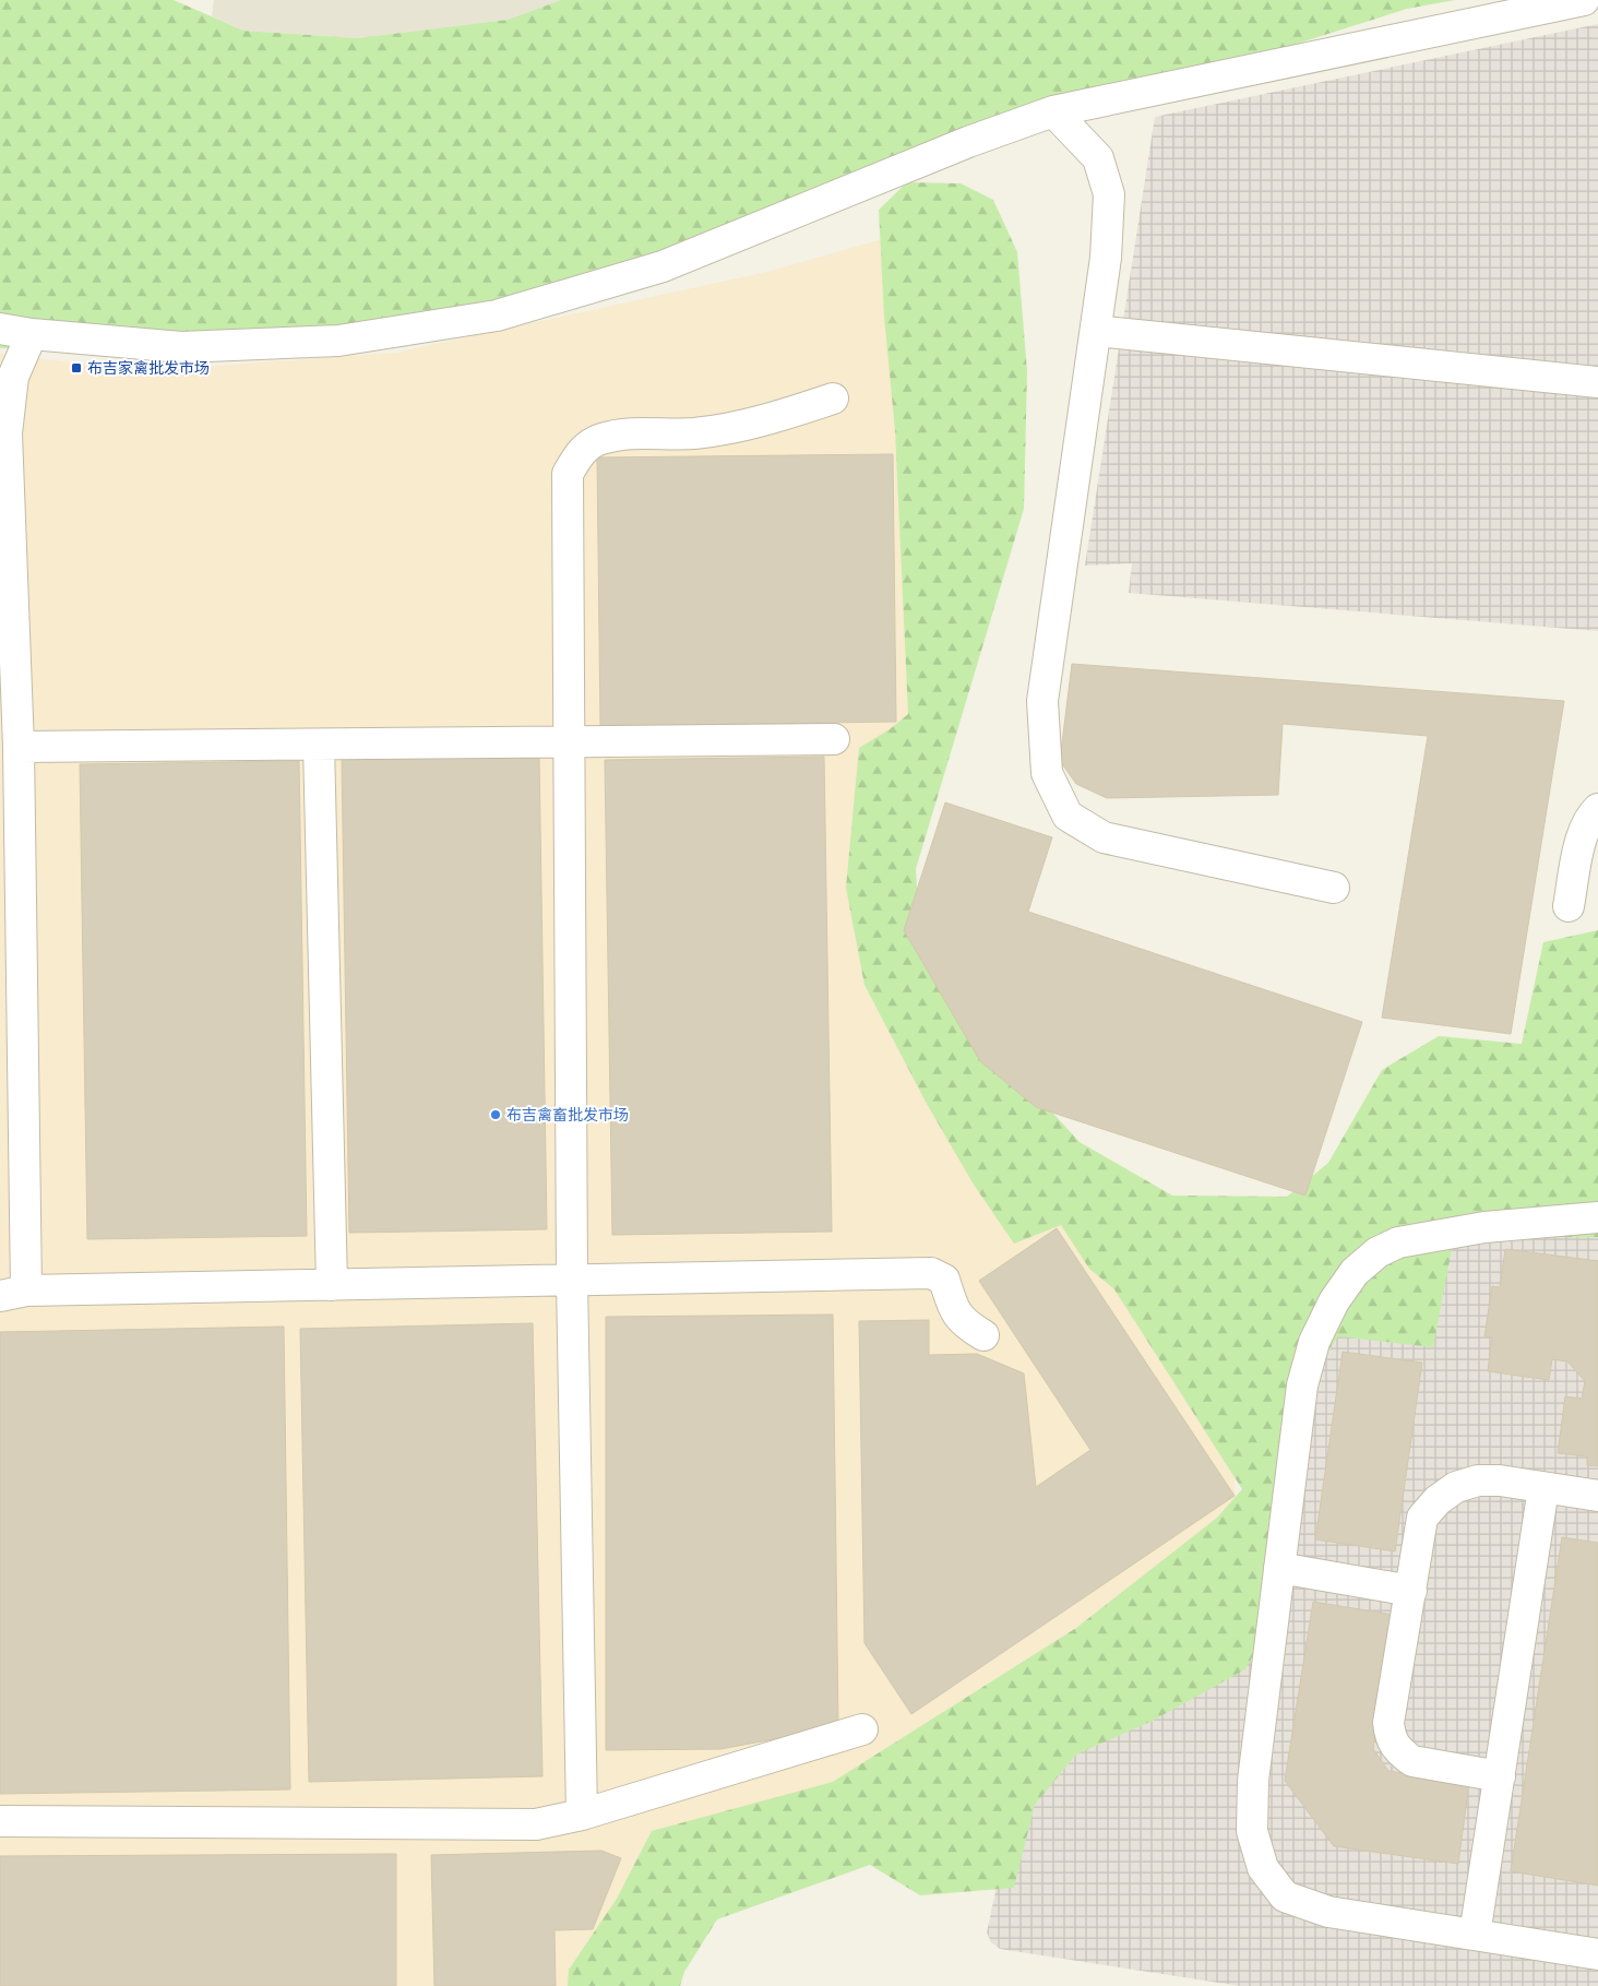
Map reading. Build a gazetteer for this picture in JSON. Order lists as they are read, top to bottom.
{
  "places": {
    "transit": ["布吉家禽批发市场"],
    "other": ["布吉禽畜批发市场"]
  }
}
